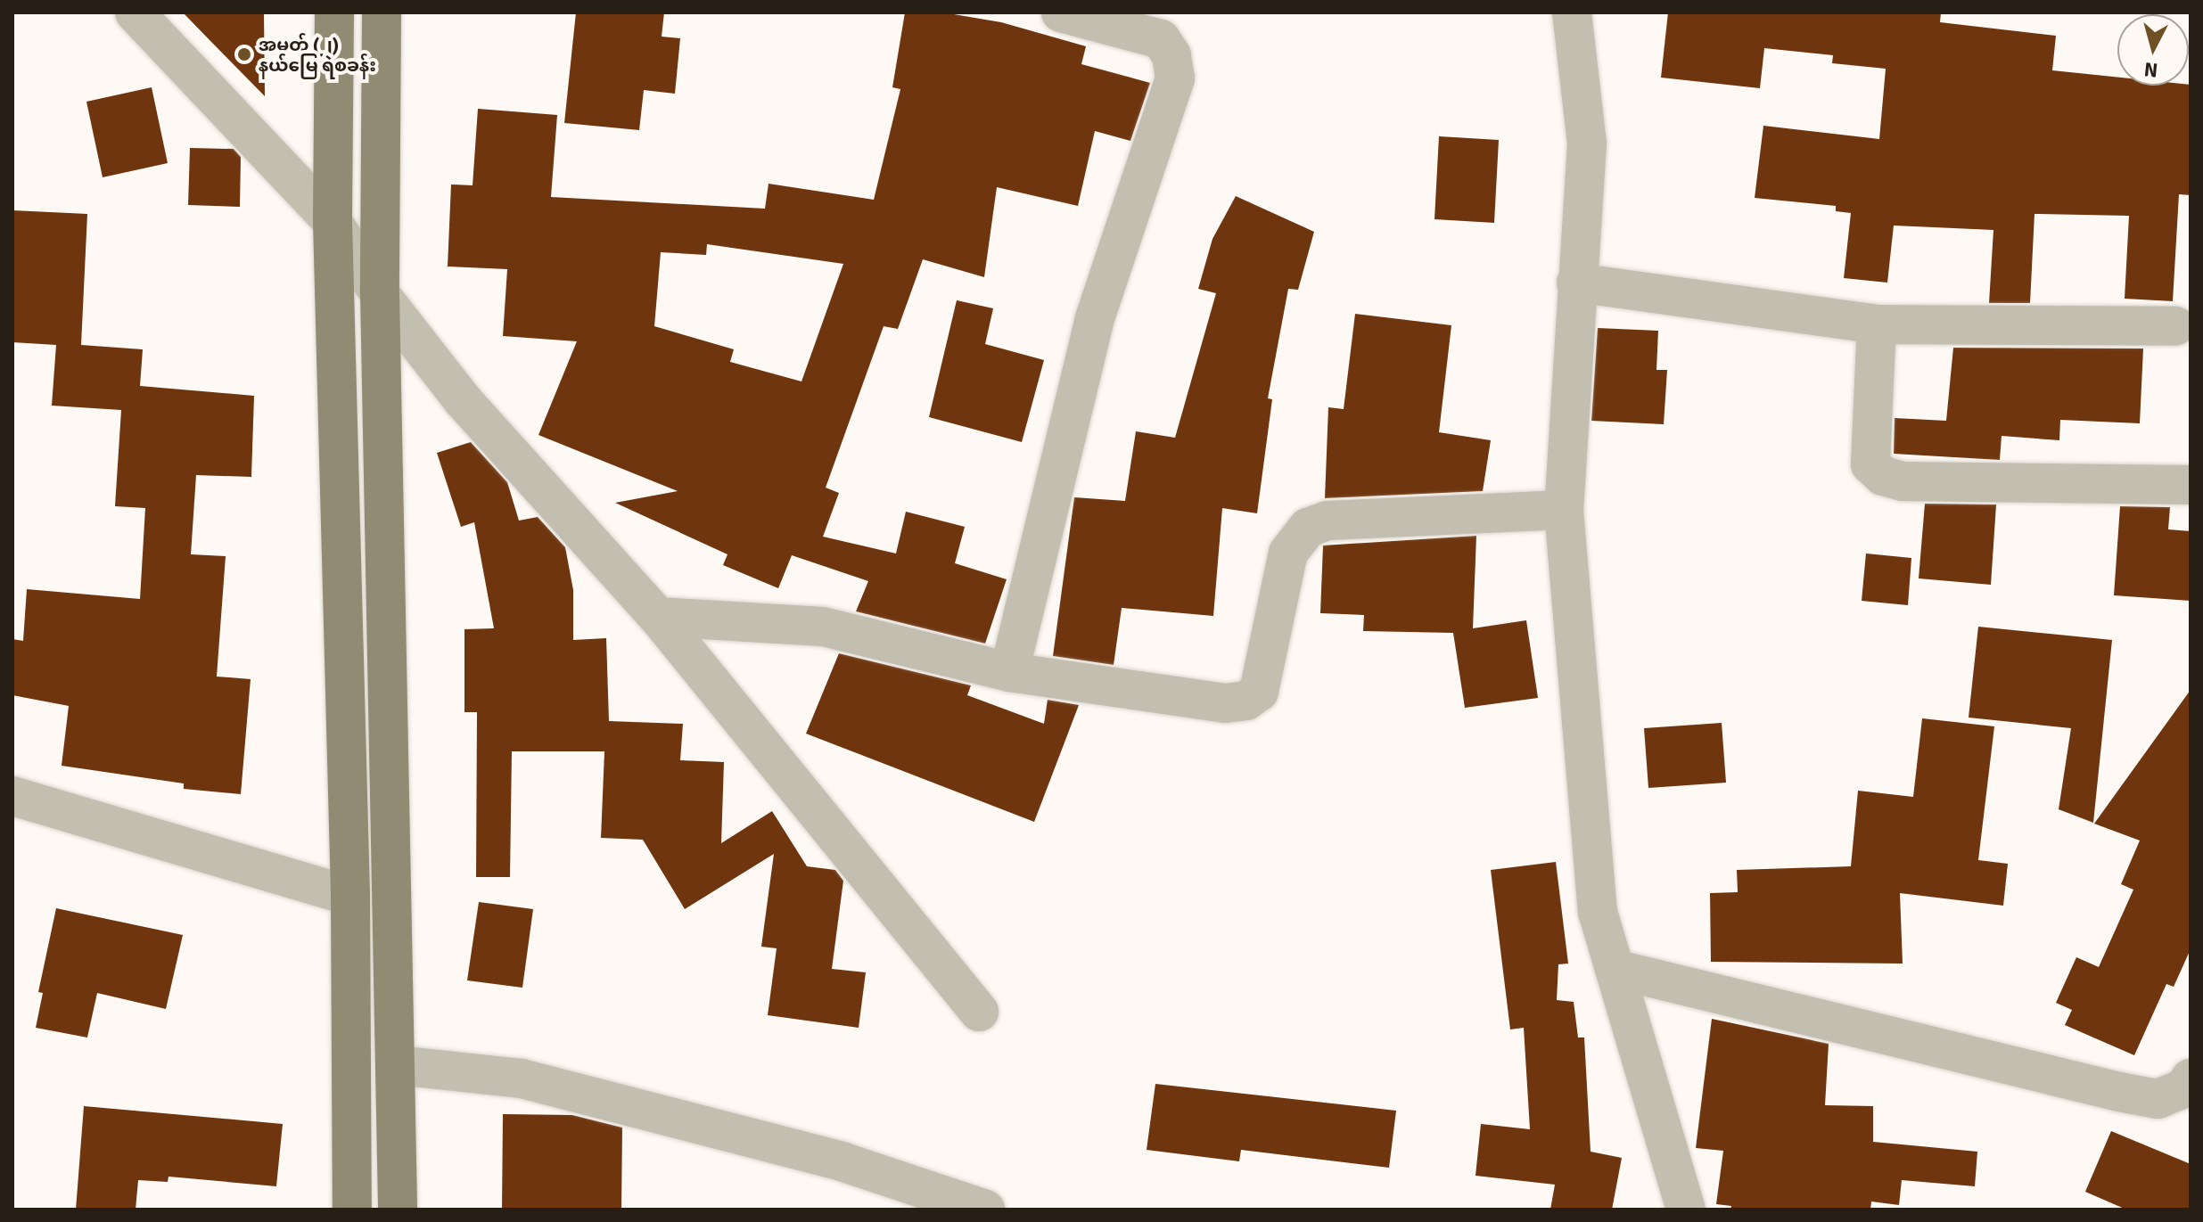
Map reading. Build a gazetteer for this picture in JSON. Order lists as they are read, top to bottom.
{
  "places": ["အမှတ် (၂) နယ်မြေ ရဲစခန်း"],
  "north": "bottom"
}
